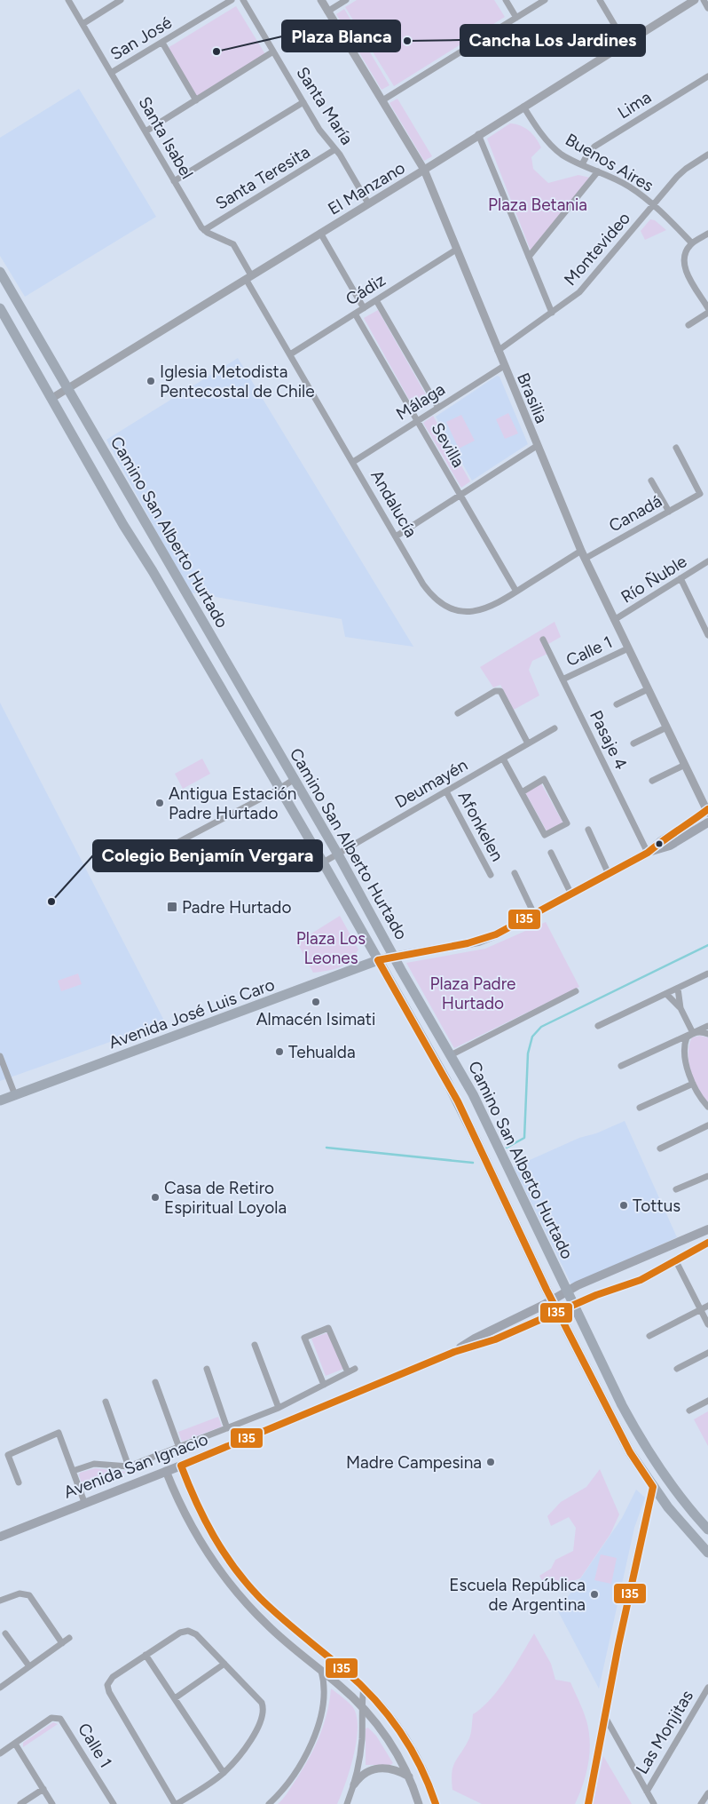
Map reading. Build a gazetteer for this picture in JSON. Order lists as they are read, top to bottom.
{
  "streets": {
    "main road": ["Camino San Alberto Hurtado", "Avenida José Luis Caro", "Avenida San Ignacio"],
    "street": [
      "San José",
      "Lima",
      "Santa María",
      "Santa Isabel",
      "Buenos Aires",
      "Santa Teresita",
      "El Manzano",
      "Montevideo",
      "Cádiz",
      "Brasilia",
      "Málaga",
      "Sevilla",
      "Andalucía",
      "Canadá",
      "Río Ñuble",
      "Calle 1",
      "Pasaje 4",
      "Deumayén",
      "Afonkelen",
      "Las Monjitas"
    ]
  },
  "crossings": [
    ["San José", "Santa Isabel"],
    ["Lima", "Buenos Aires"],
    ["Santa María", "Santa Teresita"],
    ["Santa María", "El Manzano"],
    ["Santa Isabel", "Santa Teresita"],
    ["Buenos Aires", "El Manzano"],
    ["Buenos Aires", "Montevideo"],
    ["El Manzano", "Brasilia"],
    ["El Manzano", "Andalucía"],
    ["El Manzano", "Camino San Alberto Hurtado"],
    ["Montevideo", "Brasilia"],
    ["Cádiz", "Brasilia"],
    ["Cádiz", "Sevilla"],
    ["Cádiz", "Andalucía"],
    ["Brasilia", "Málaga"],
    ["Brasilia", "Andalucía"],
    ["Brasilia", "Canadá"],
    ["Brasilia", "Río Ñuble"],
    ["Brasilia", "Calle 1"],
    ["Málaga", "Sevilla"],
    ["Málaga", "Andalucía"],
    ["Sevilla", "Andalucía"],
    ["Camino San Alberto Hurtado", "Deumayén"],
    ["Camino San Alberto Hurtado", "Avenida José Luis Caro"],
    ["Camino San Alberto Hurtado", "Avenida San Ignacio"],
    ["Calle 1", "Pasaje 4"],
    ["Deumayén", "Afonkelen"]
  ],
  "parks": ["Plaza Betania", "Plaza Los Leones", "Plaza Padre Hurtado"],
  "places": {
    "other": [
      "Cancha Los Jardines",
      "Plaza Blanca",
      "Iglesia Metodista Pentecostal de Chile",
      "Antigua Estación Padre Hurtado",
      "Colegio Benjamín Vergara",
      "Almacén Isimati",
      "Tehualda",
      "Casa de Retiro Espiritual Loyola",
      "Tottus",
      "Madre Campesina",
      "Escuela República de Argentina"
    ],
    "transit": ["Padre Hurtado"]
  },
  "lines": ["transit line I35"]
}
